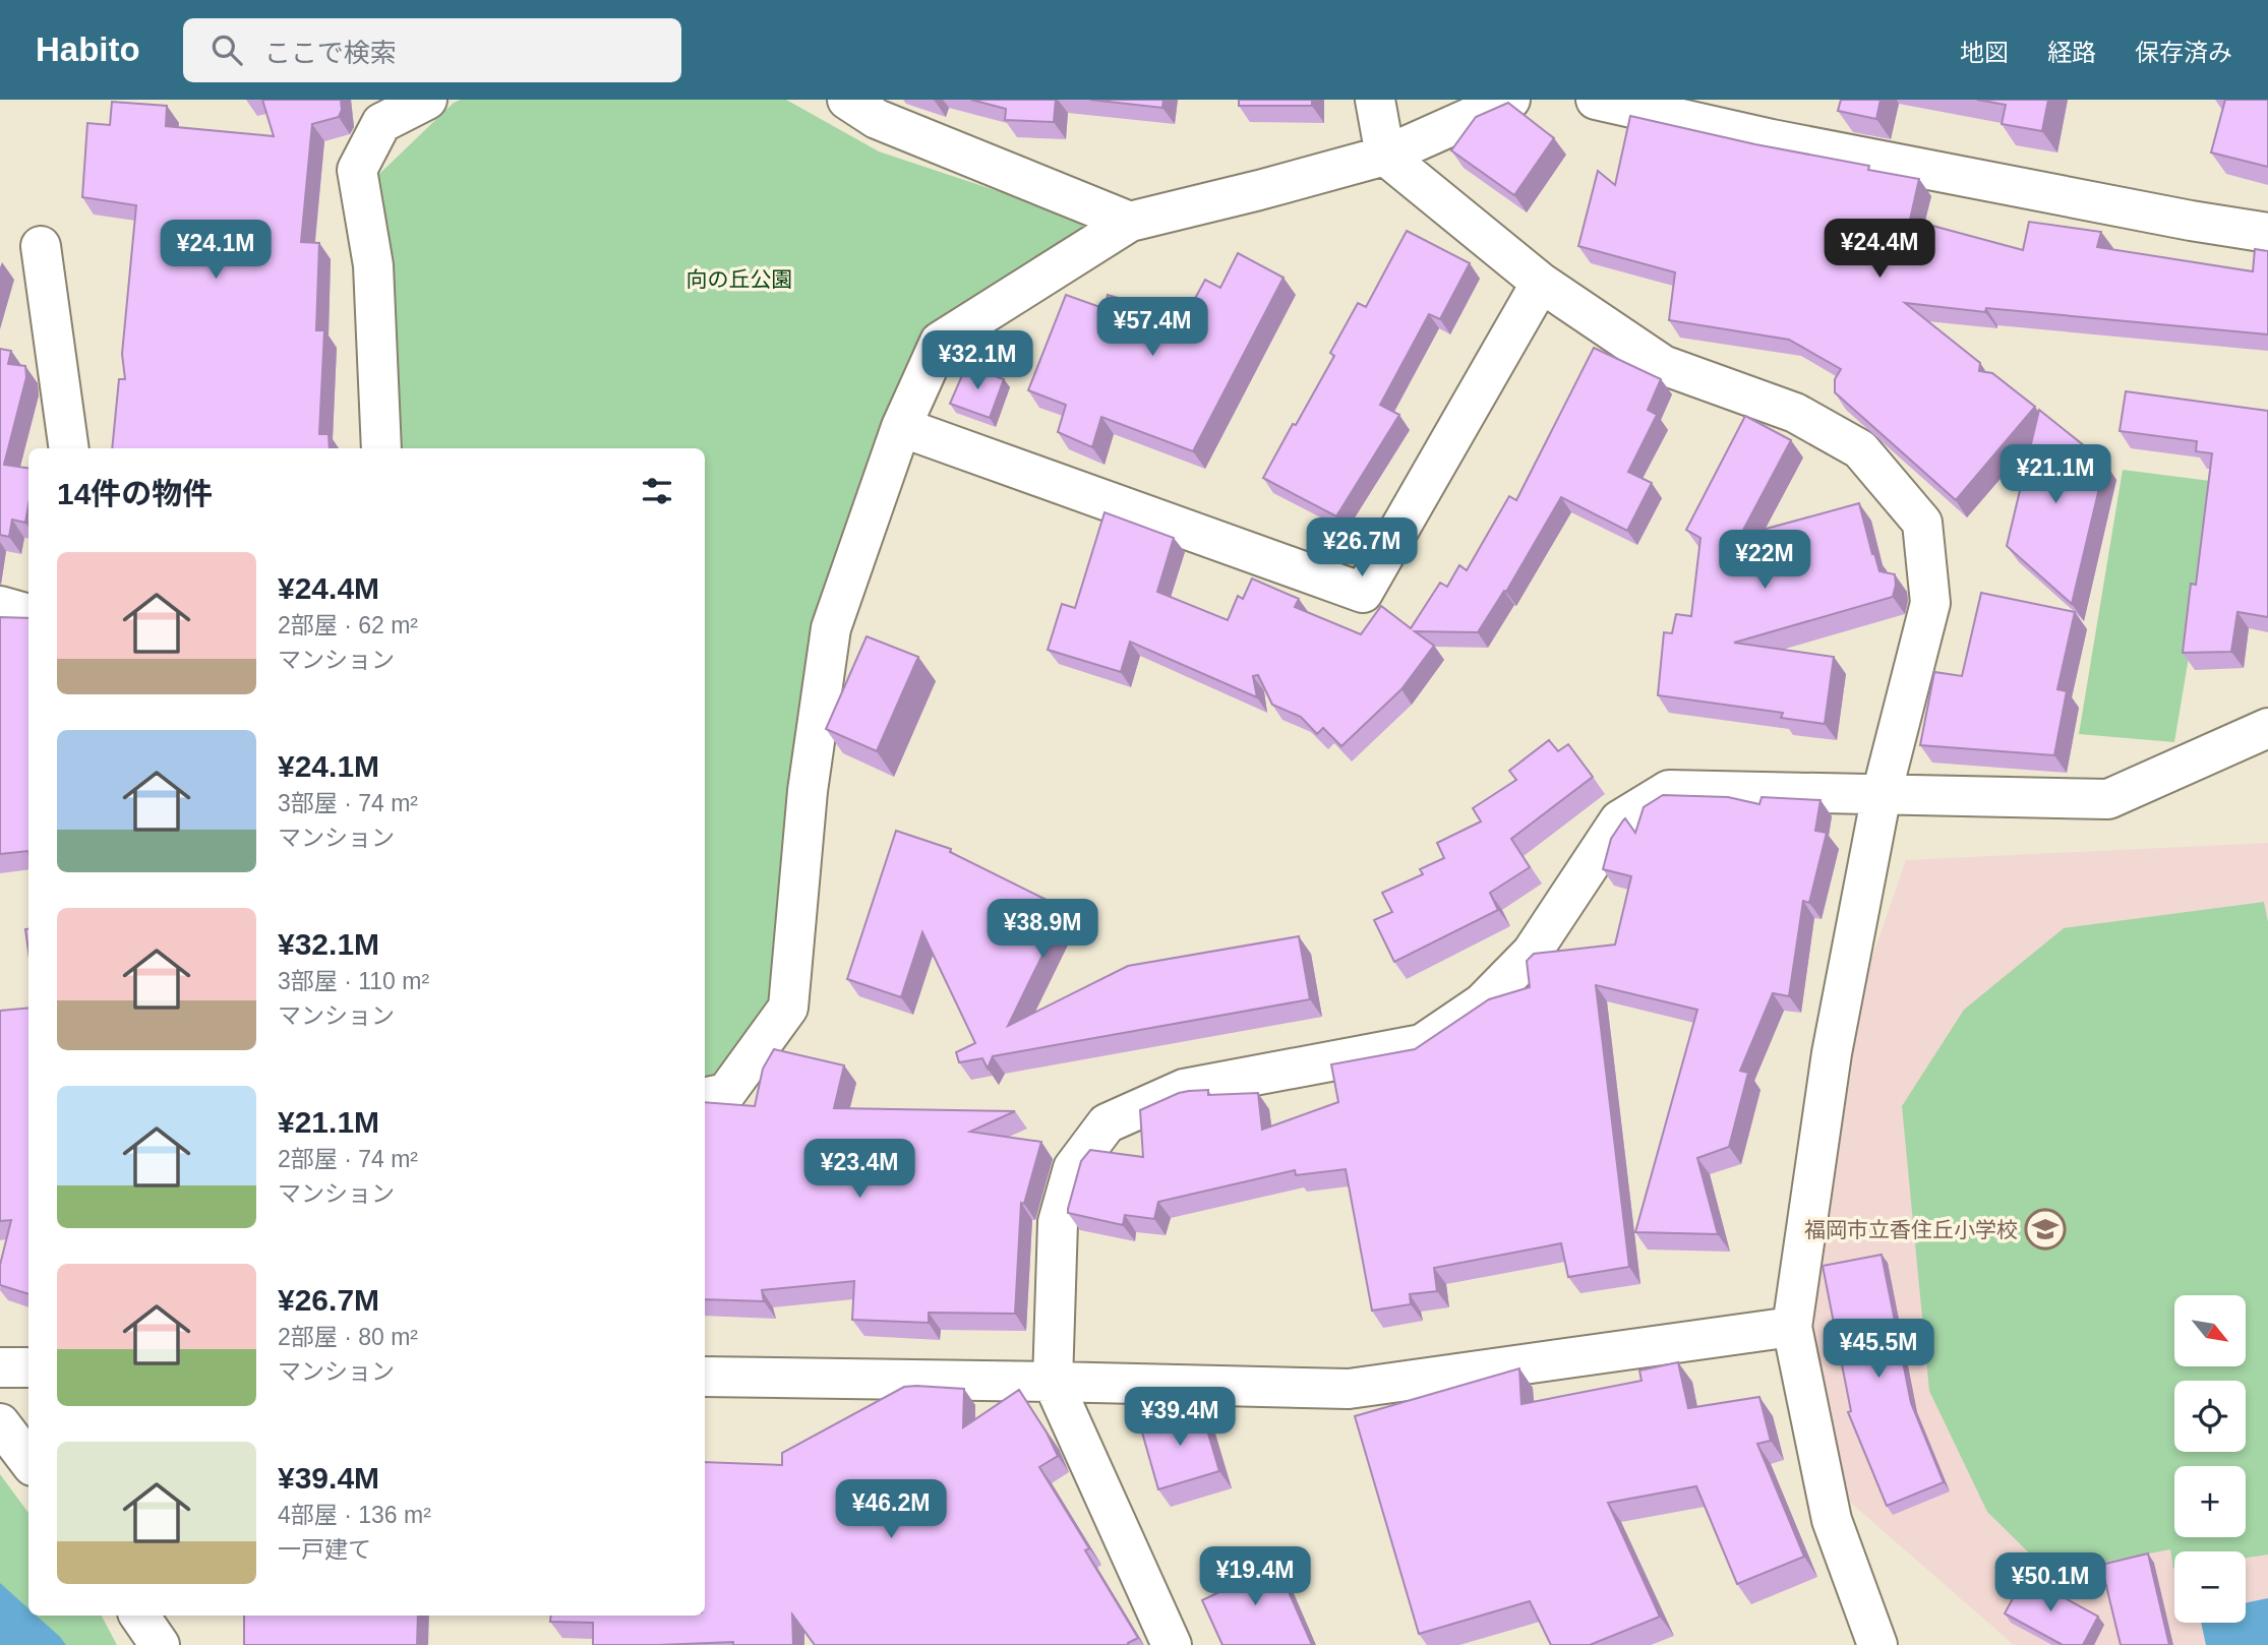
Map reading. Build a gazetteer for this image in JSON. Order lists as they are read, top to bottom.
{
  "parks": ["向の丘公園"],
  "places": {
    "school or university": ["福岡市立香住丘小学校"]
  },
  "north": "bottom right",
  "page": {
    "header": "Habito",
    "search": "ここで検索",
    "nav": ["地図", "経路", "保存済み"],
    "price": [
      "¥24.4M",
      "¥24.1M",
      "¥57.4M",
      "¥32.1M",
      "¥21.1M",
      "¥26.7M",
      "¥22M",
      "¥38.9M",
      "¥23.4M",
      "¥45.5M",
      "¥39.4M",
      "¥46.2M",
      "¥19.4M",
      "¥50.1M"
    ],
    "heading": "14件の物件",
    "list": [
      {
        "name": "¥24.4M",
        "note": "2部屋 · 62 m² · マンション"
      },
      {
        "name": "¥24.1M",
        "note": "3部屋 · 74 m² · マンション"
      },
      {
        "name": "¥32.1M",
        "note": "3部屋 · 110 m² · マンション"
      },
      {
        "name": "¥21.1M",
        "note": "2部屋 · 74 m² · マンション"
      },
      {
        "name": "¥26.7M",
        "note": "2部屋 · 80 m² · マンション"
      },
      {
        "name": "¥39.4M",
        "note": "4部屋 · 136 m² · 一戸建て"
      }
    ],
    "map_buttons": ["+", "−"]
  }
}
